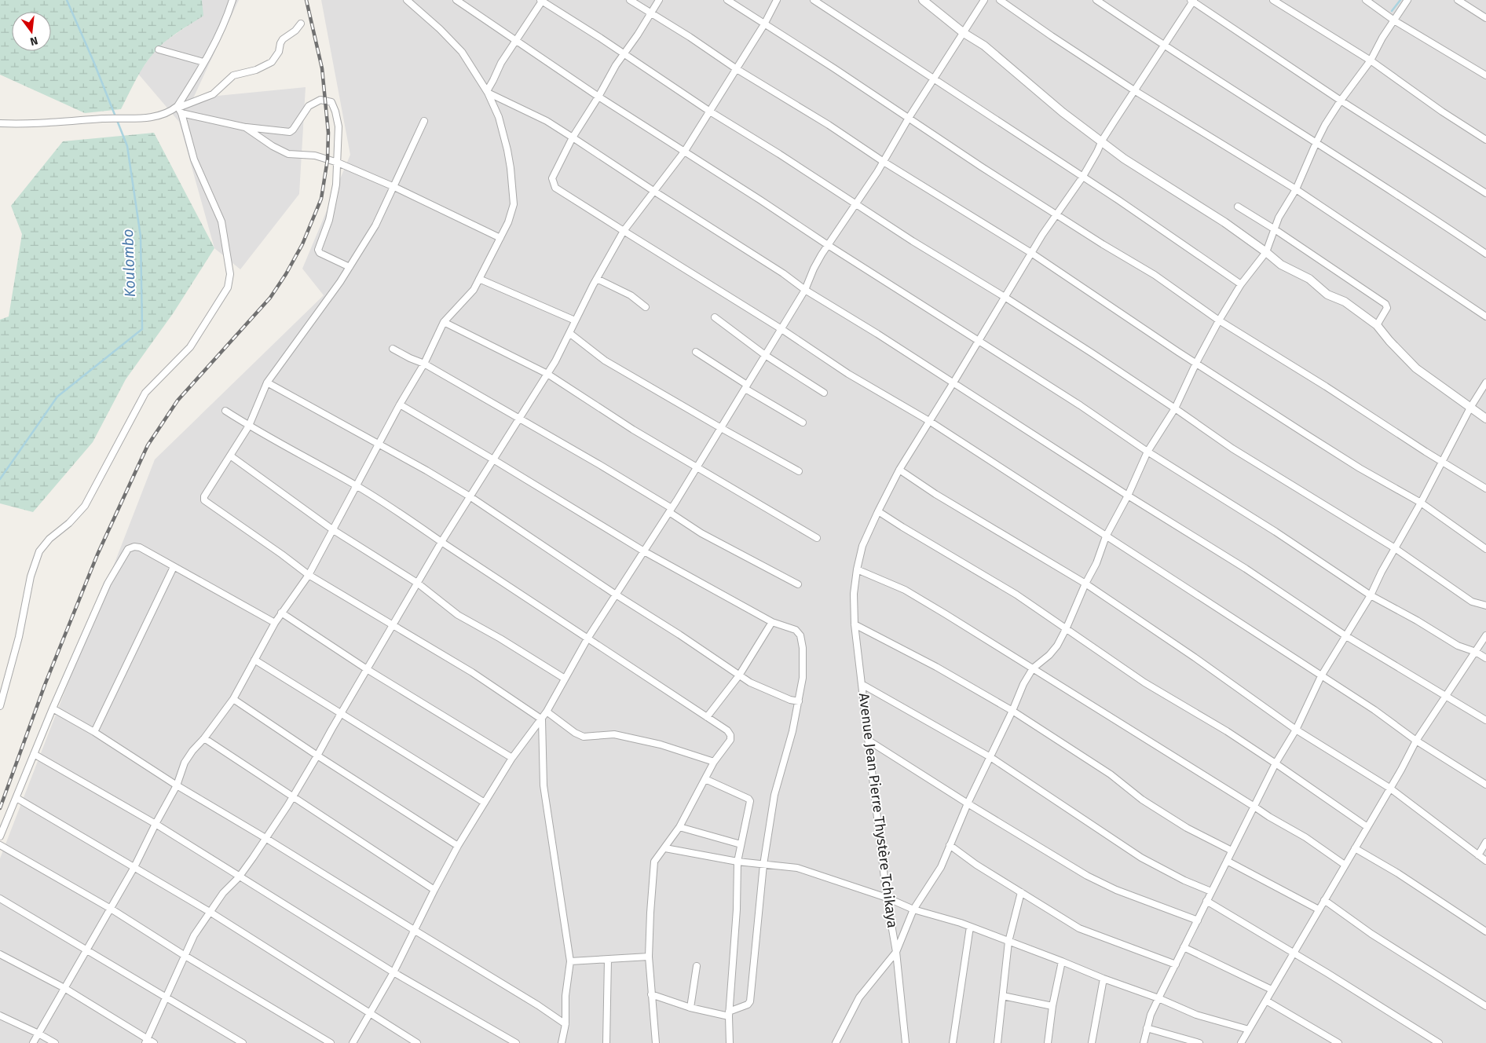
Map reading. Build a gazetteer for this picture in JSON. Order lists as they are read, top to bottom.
{
  "streets": {
    "street": ["Avenue Jean Pierre Thystère Tchikaya"]
  },
  "water": ["Koulombo"],
  "north": "bottom"
}
